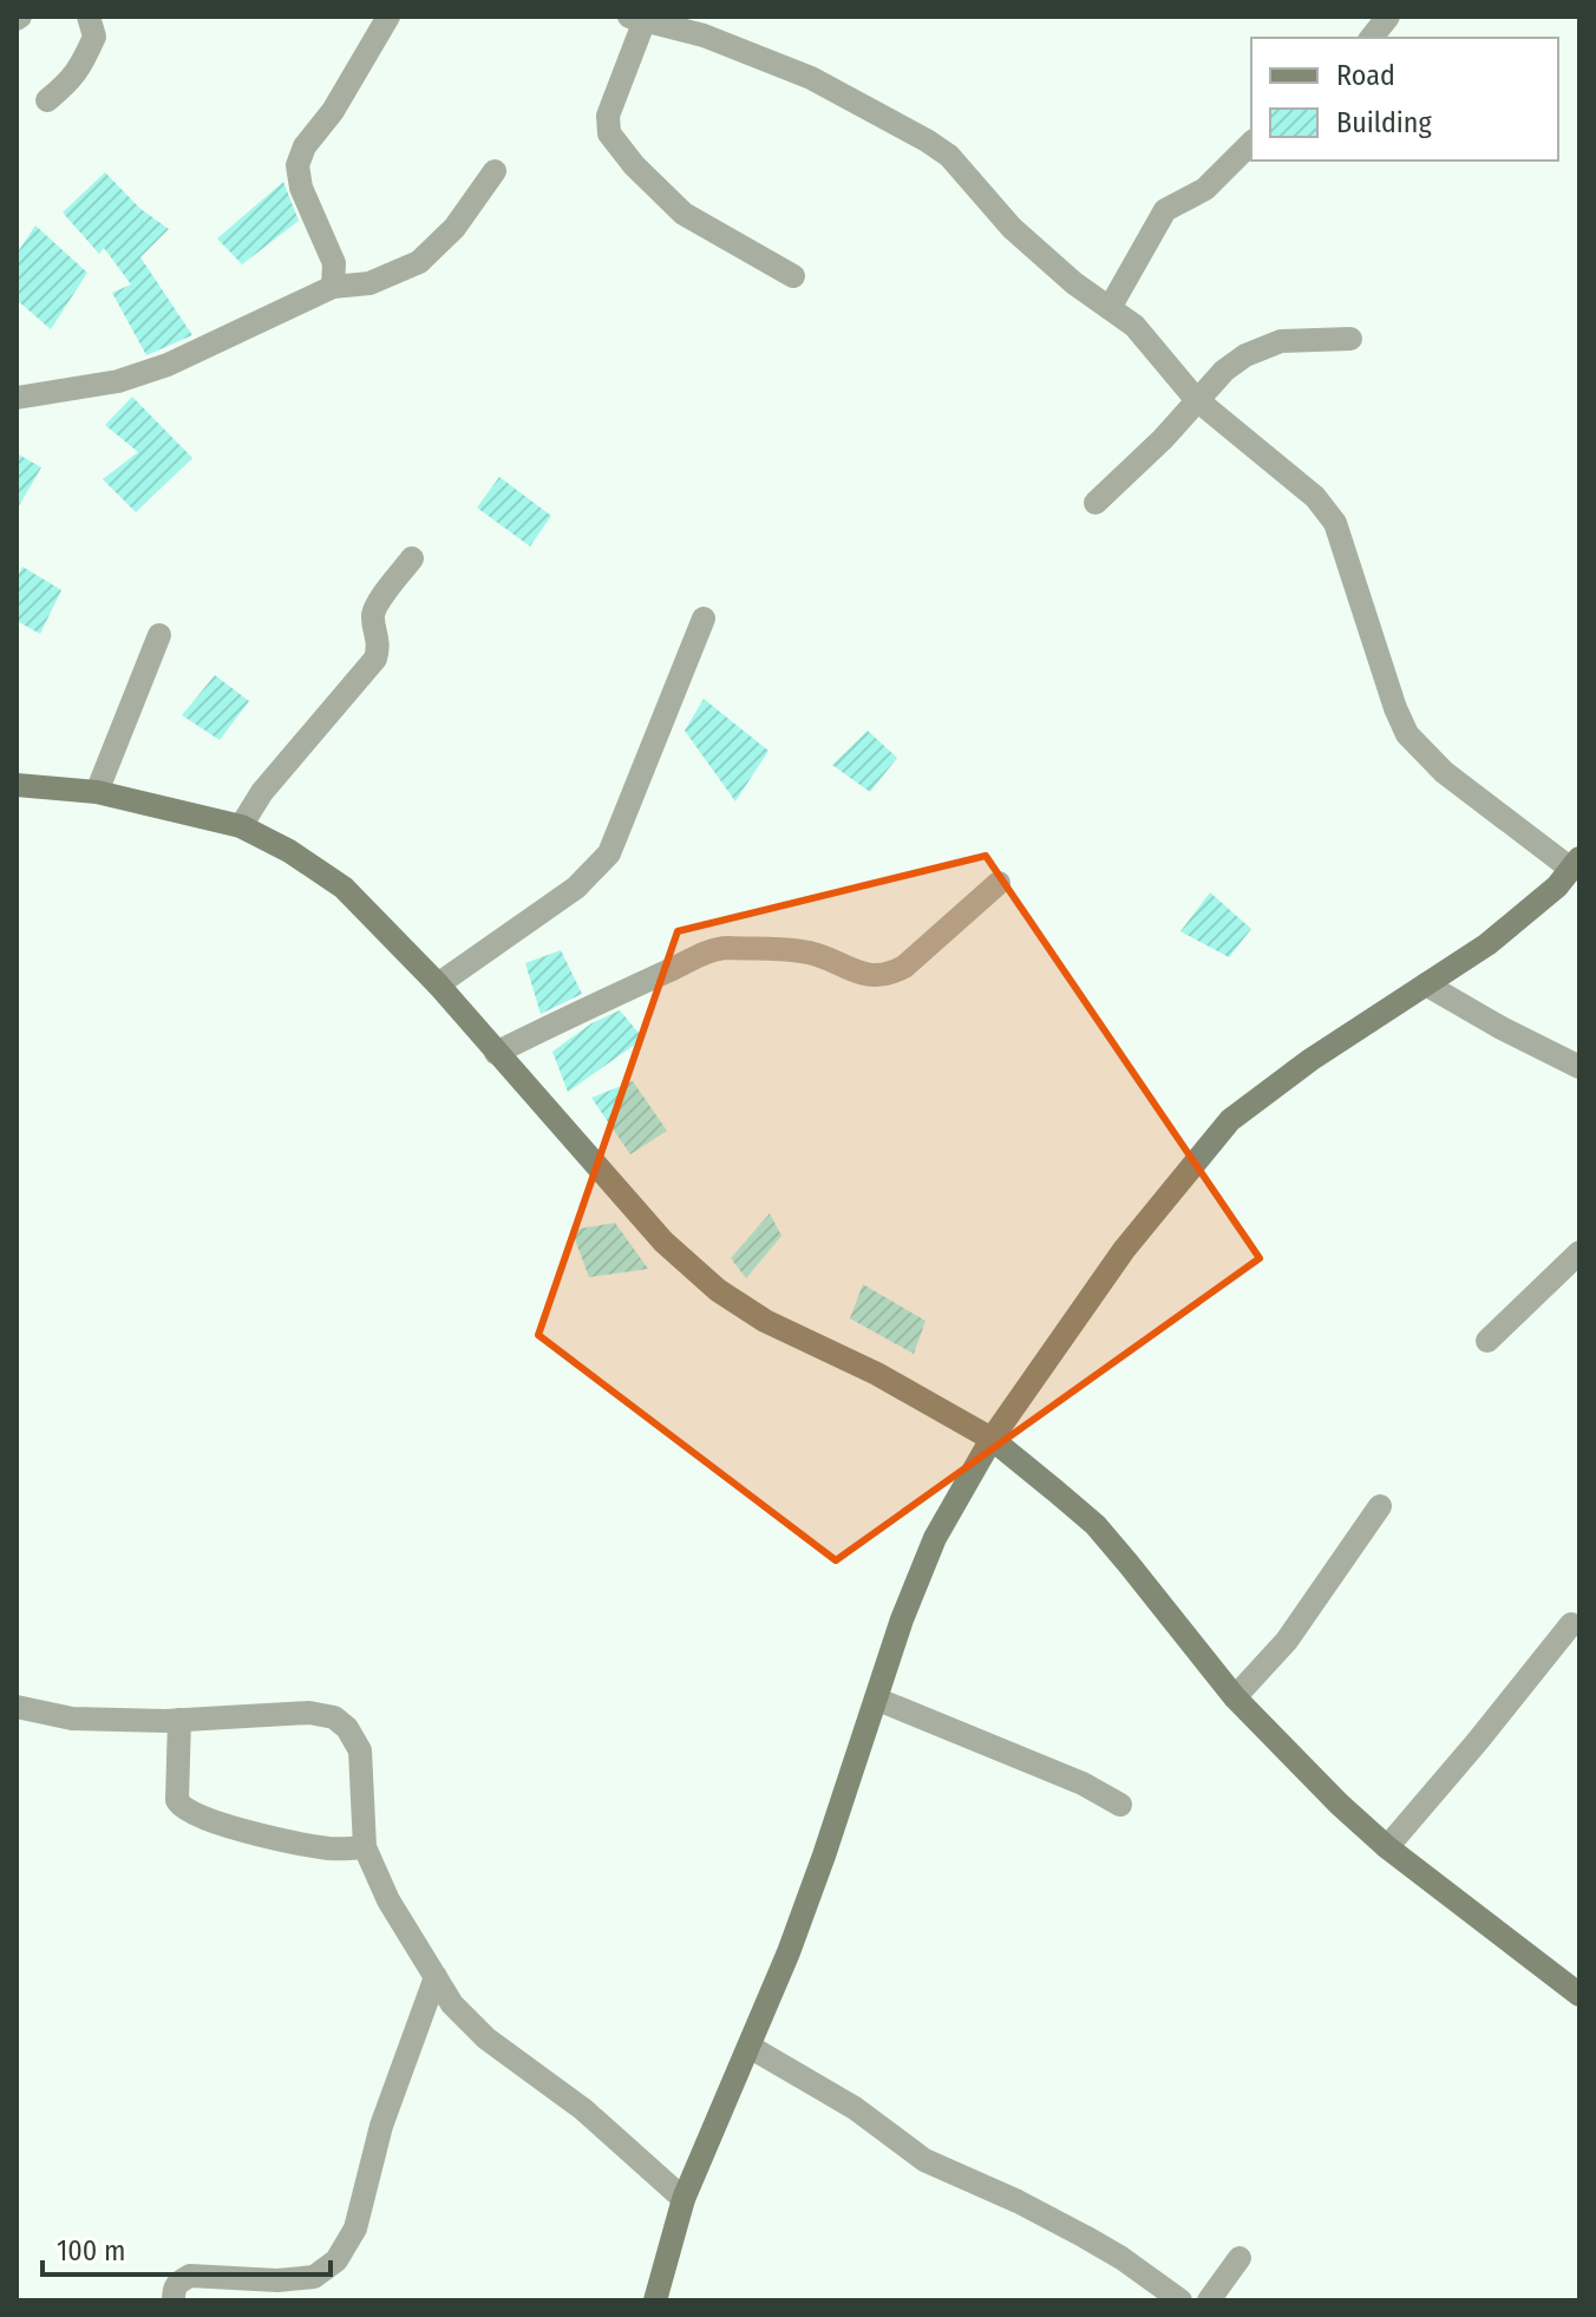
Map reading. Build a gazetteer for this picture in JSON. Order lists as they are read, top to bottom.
{
  "legend": ["Road", "Building"],
  "scale_bar": "100 m"
}
